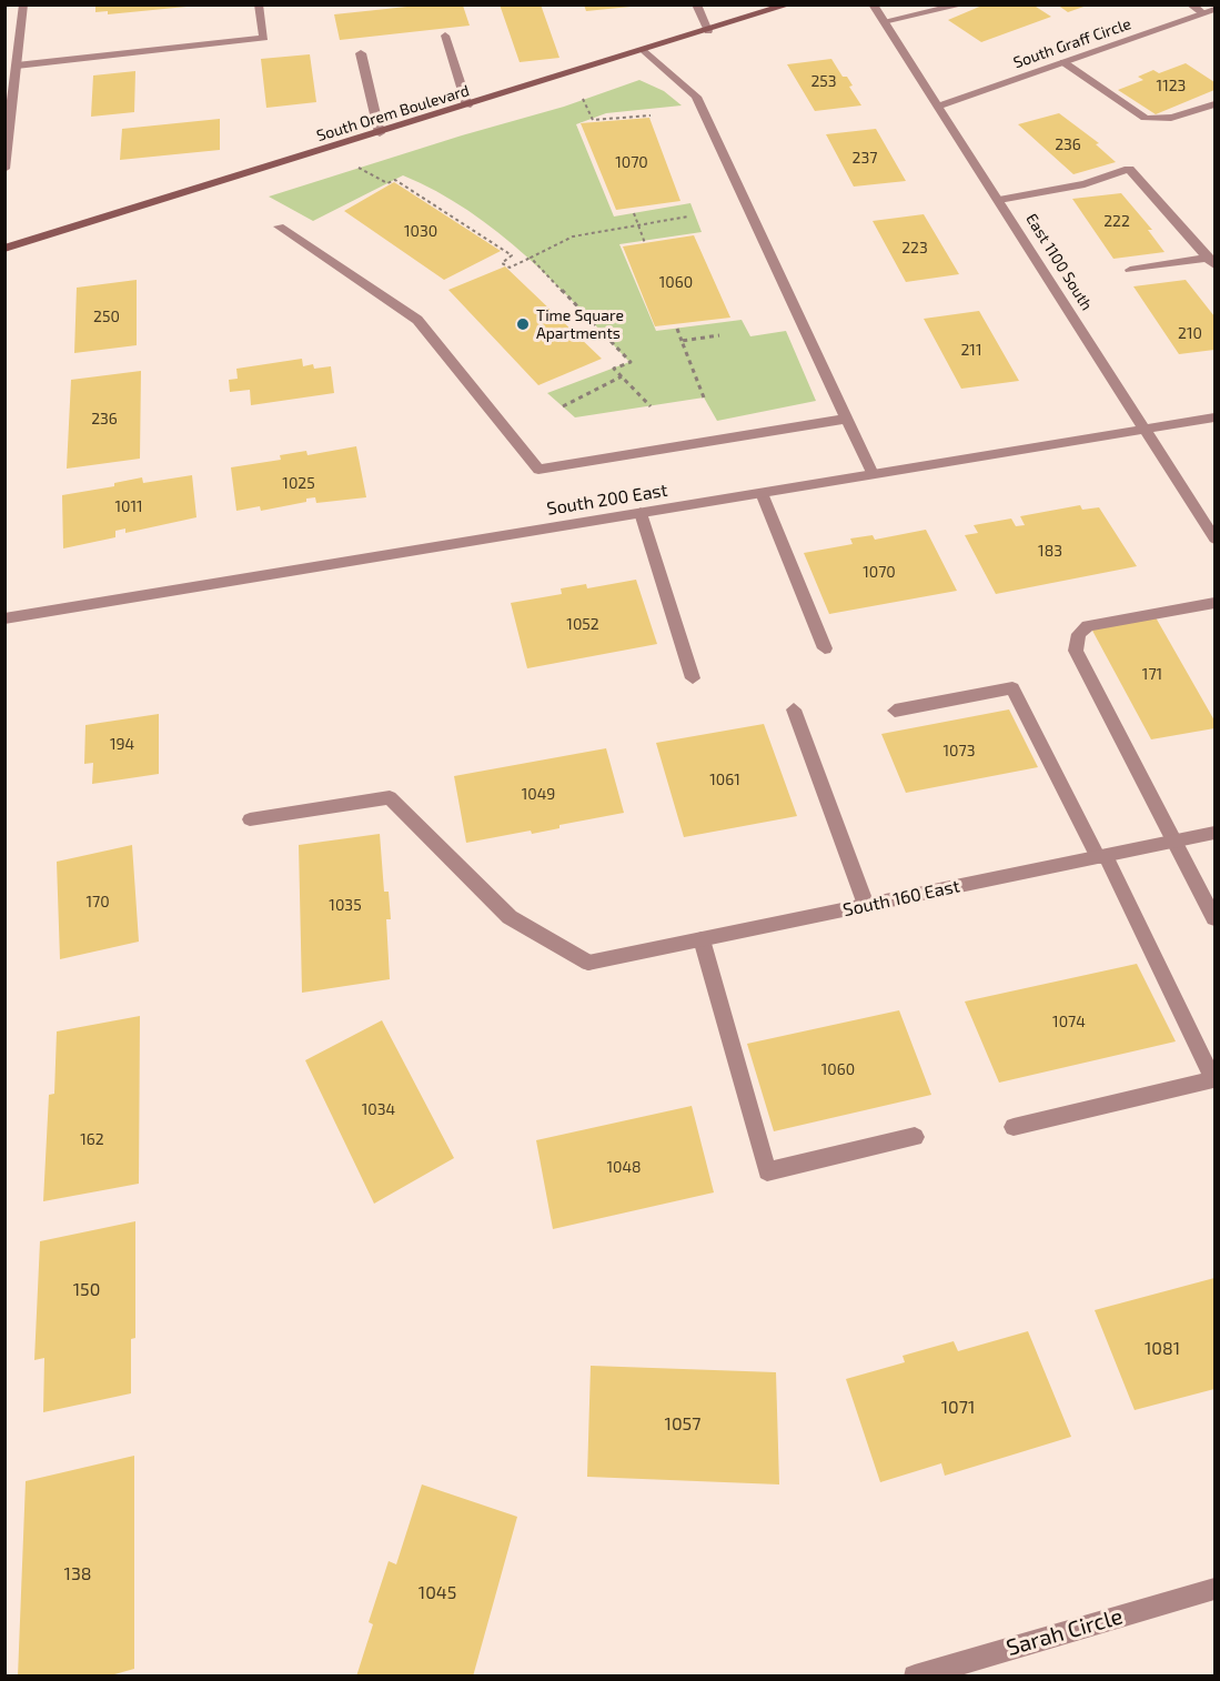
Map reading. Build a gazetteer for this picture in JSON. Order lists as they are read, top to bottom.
{
  "streets": {
    "street": [
      "South Graff Circle",
      "South Orem Boulevard",
      "East 1100 South",
      "South 200 East",
      "South 160 East",
      "Sarah Circle"
    ]
  },
  "crossings": [
    ["South Graff Circle", "East 1100 South"],
    ["East 1100 South", "South 200 East"]
  ],
  "places": ["Time Square Apartments"],
  "house_numbers": [
    "253",
    "1123",
    "236",
    "237",
    "1070",
    "222",
    "1030",
    "223",
    "1060",
    "250",
    "210",
    "211",
    "236",
    "1025",
    "1011",
    "183",
    "1070",
    "1052",
    "171",
    "194",
    "1073",
    "1061",
    "1049",
    "170",
    "1035",
    "1074",
    "1060",
    "1034",
    "162",
    "1048",
    "150",
    "1081",
    "1071",
    "1057",
    "138",
    "1045"
  ]
}
